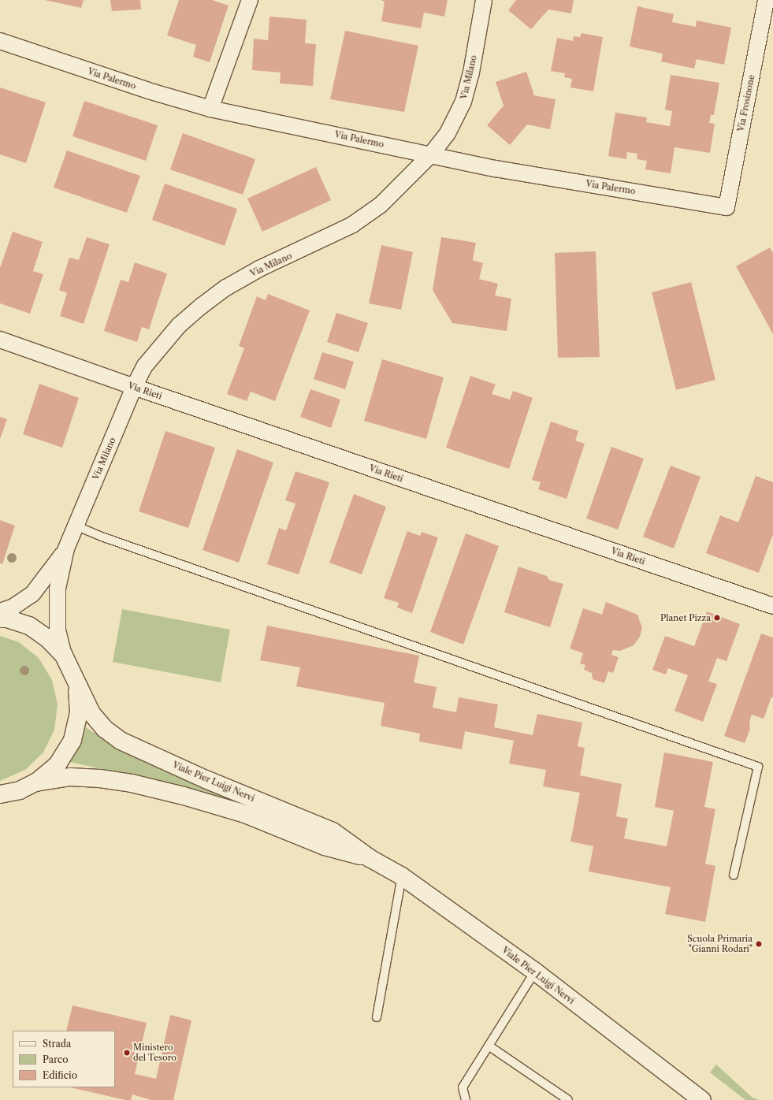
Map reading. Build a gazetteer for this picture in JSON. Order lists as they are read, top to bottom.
{
  "streets": {
    "street": [
      "Via Milano",
      "Via Palermo",
      "Via Frosinone",
      "Via Rieti",
      "Viale Pier Luigi Nervi"
    ]
  },
  "crossings": [
    ["Via Milano", "Via Palermo"],
    ["Via Milano", "Via Rieti"],
    ["Via Milano", "Viale Pier Luigi Nervi"],
    ["Via Palermo", "Via Frosinone"]
  ],
  "places": ["Planet Pizza", "Scuola Primaria \"Gianni Rodari\"", "Ministero del Tesoro"],
  "legend": ["Strada", "Parco", "Edificio"]
}
